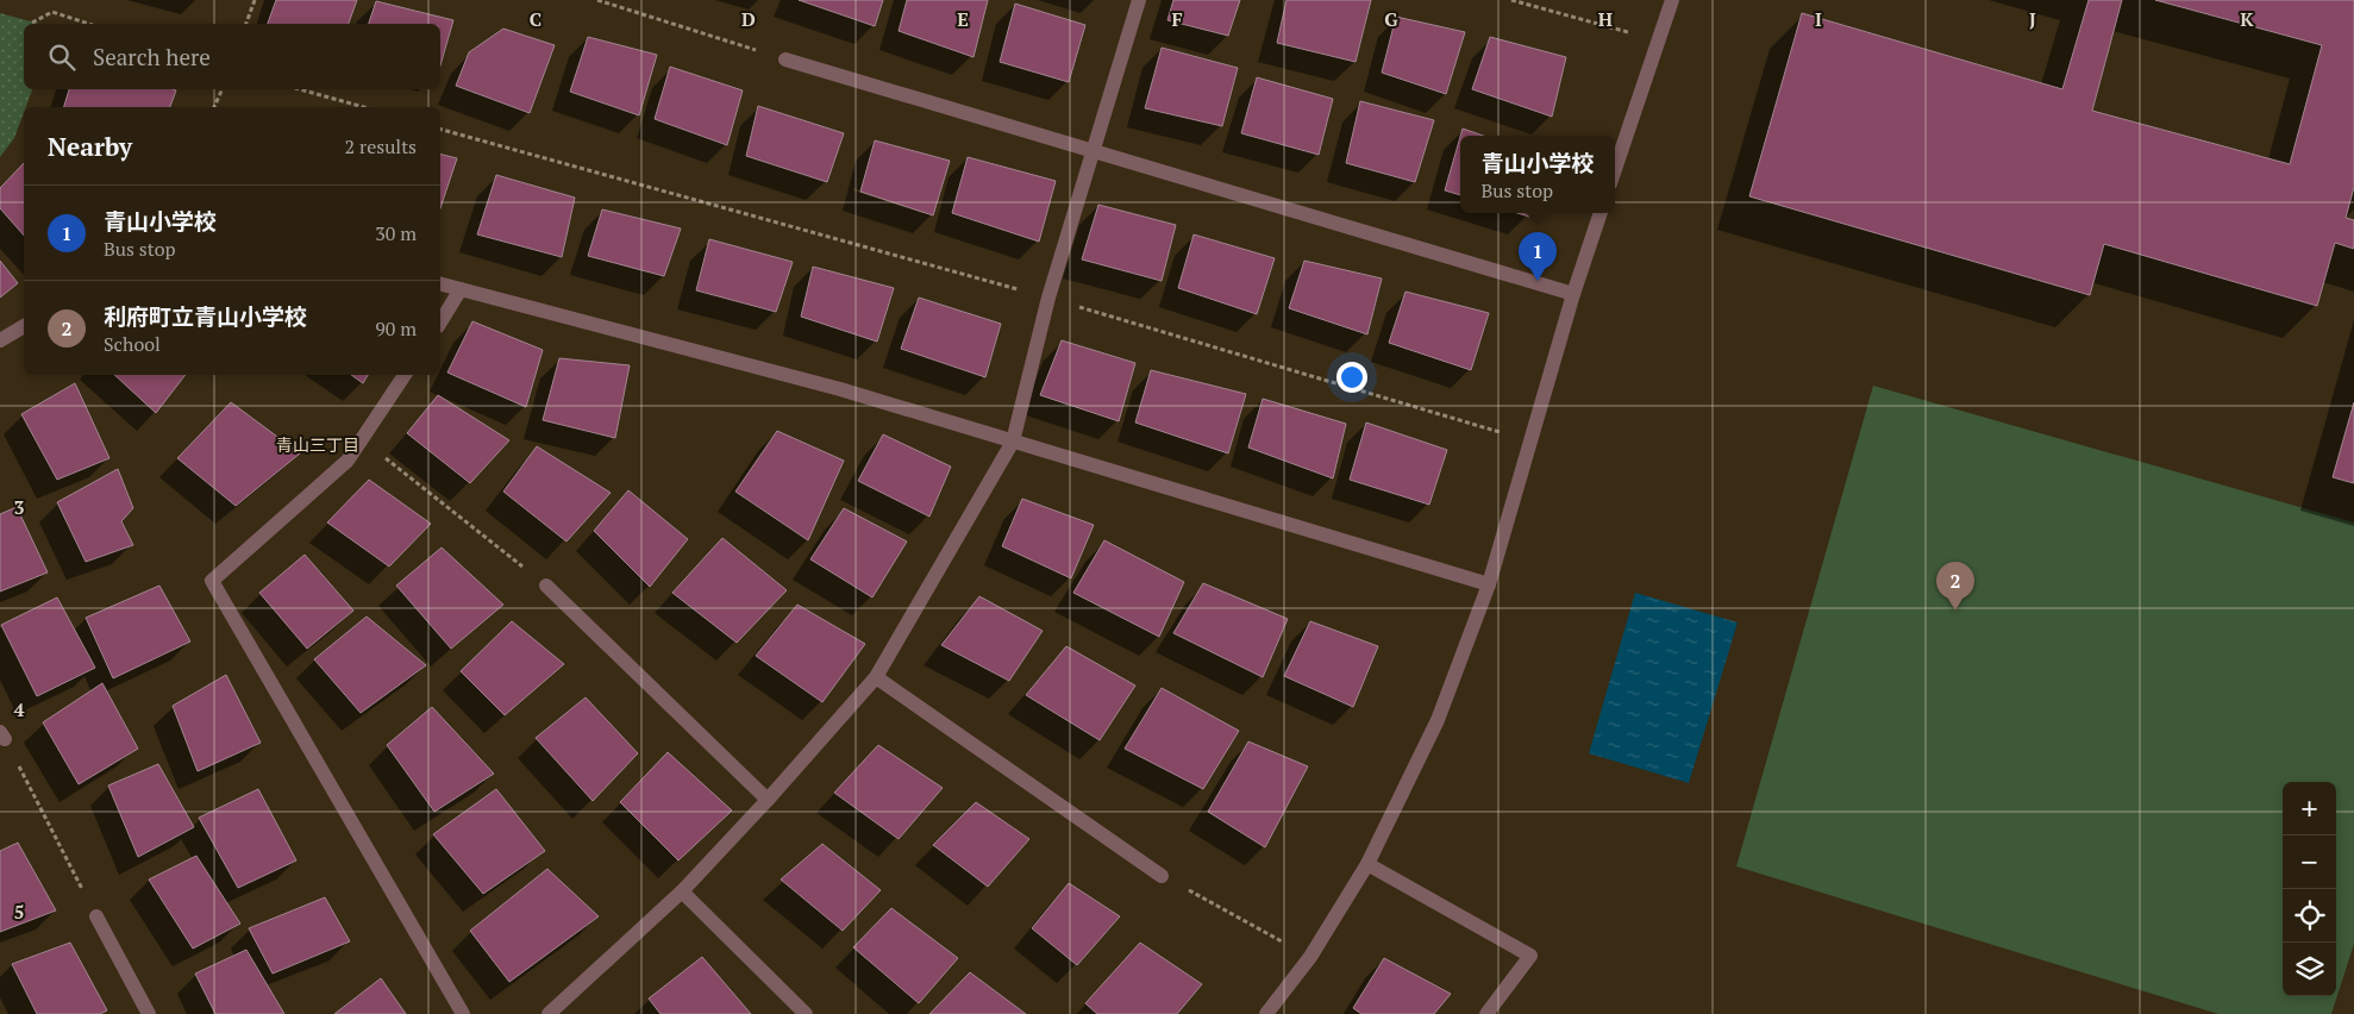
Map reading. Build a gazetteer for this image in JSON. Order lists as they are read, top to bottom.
{
  "districts": ["青山三丁目"],
  "page": {
    "search": "Search here",
    "heading": ["Nearby", "2 results"],
    "popup": ["青山小学校", "Bus stop"],
    "list": [
      {
        "mark": "1",
        "name": "青山小学校",
        "note": "Bus stop",
        "value": "30 m"
      },
      {
        "mark": "2",
        "name": "利府町立青山小学校",
        "note": "School",
        "value": "90 m"
      }
    ],
    "pins": ["1", "2"],
    "map_buttons": ["+", "−"]
  },
  "grid": {
    "columns": [
      "C",
      "D",
      "E",
      "F",
      "G",
      "H",
      "I",
      "J",
      "K"
    ],
    "rows": ["3", "4", "5"]
  }
}
